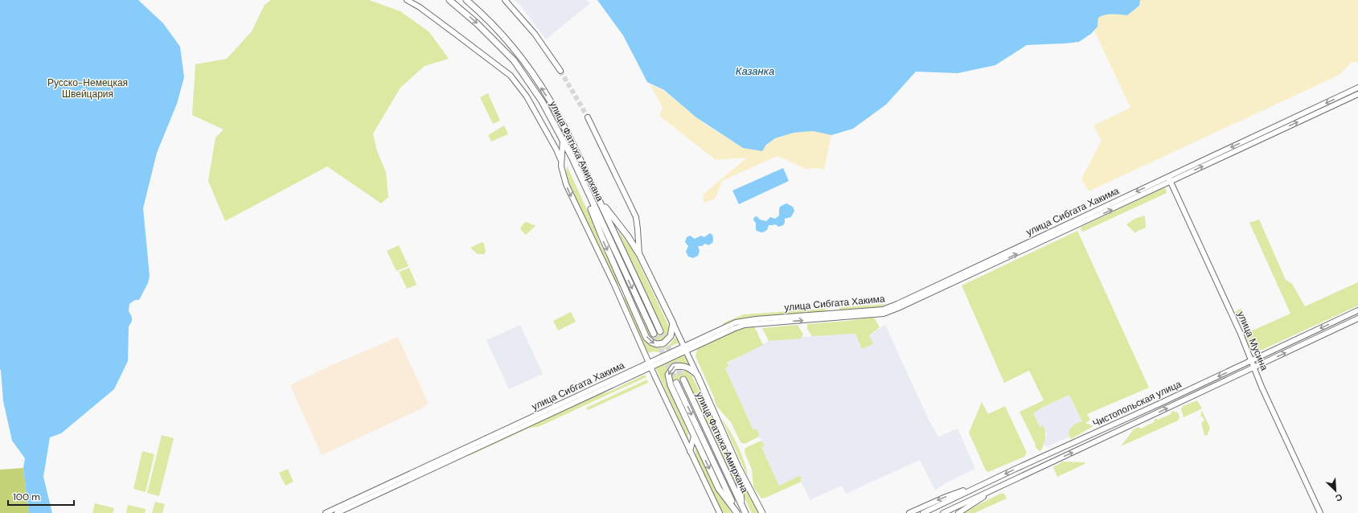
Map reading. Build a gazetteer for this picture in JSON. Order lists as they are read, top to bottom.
{
  "streets": {
    "main road": [
      "улица Фатыха Амирхана",
      "улица Сибгата Хакима",
      "улица Мусина",
      "Чистопольская улица"
    ]
  },
  "crossings": [
    ["улица Сибгата Хакима", "улица Мусина"],
    ["улица Мусина", "Чистопольская улица"]
  ],
  "water": ["Казанка"],
  "parks": ["Русско-Немецкая Швейцария"],
  "scale_bar": "100 m",
  "north": "bottom right"
}
